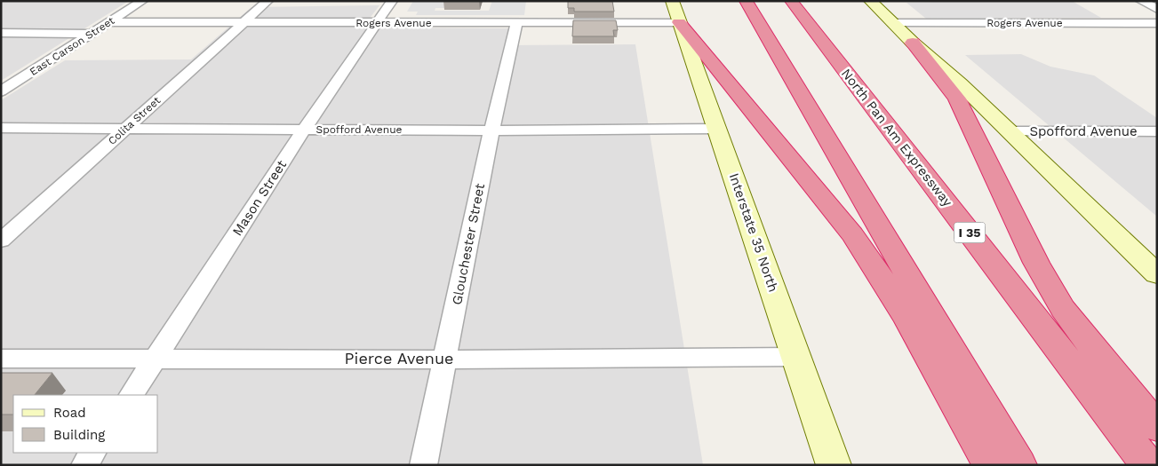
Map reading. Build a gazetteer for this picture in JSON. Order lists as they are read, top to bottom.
{
  "streets": {
    "highway": ["North Pan Am Expressway", "I 35"],
    "main road": ["Interstate 35 North"],
    "street": [
      "Rogers Avenue",
      "East Carson Street",
      "Colita Street",
      "Spofford Avenue",
      "Mason Street",
      "Glouchester Street",
      "Pierce Avenue"
    ]
  },
  "crossings": [
    ["Rogers Avenue", "East Carson Street"],
    ["Rogers Avenue", "Colita Street"],
    ["Rogers Avenue", "Mason Street"],
    ["Rogers Avenue", "Interstate 35 North"],
    ["Rogers Avenue", "Glouchester Street"],
    ["Colita Street", "Spofford Avenue"],
    ["Spofford Avenue", "Mason Street"],
    ["Spofford Avenue", "Interstate 35 North"],
    ["Spofford Avenue", "Glouchester Street"],
    ["Mason Street", "Pierce Avenue"],
    ["Interstate 35 North", "Pierce Avenue"],
    ["Glouchester Street", "Pierce Avenue"]
  ],
  "legend": ["Road", "Building"]
}
